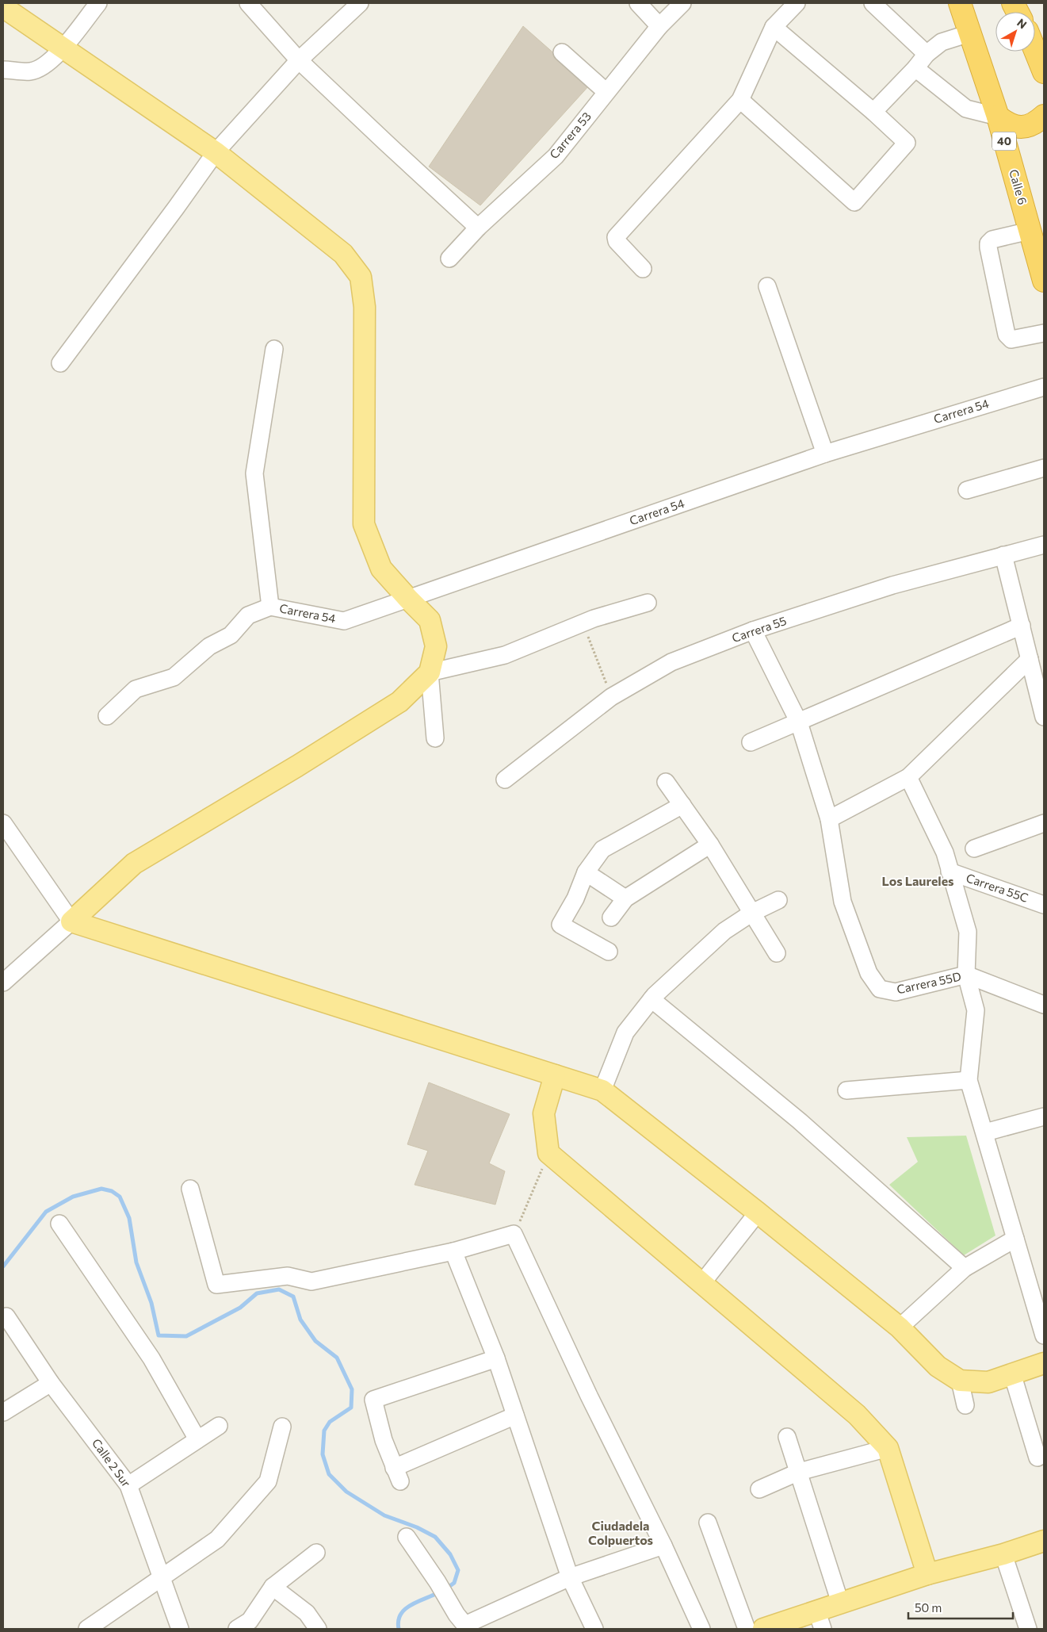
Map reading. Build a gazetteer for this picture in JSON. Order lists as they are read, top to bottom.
{
  "streets": {
    "highway": ["40", "Calle 6"],
    "street": [
      "Carrera 53",
      "Carrera 54",
      "Carrera 55",
      "Carrera 55C",
      "Carrera 55D",
      "Calle 2 Sur"
    ]
  },
  "districts": ["Los Laureles", "Ciudadela Colpuertos"],
  "scale_bar": "50 m",
  "north": "top right"
}
